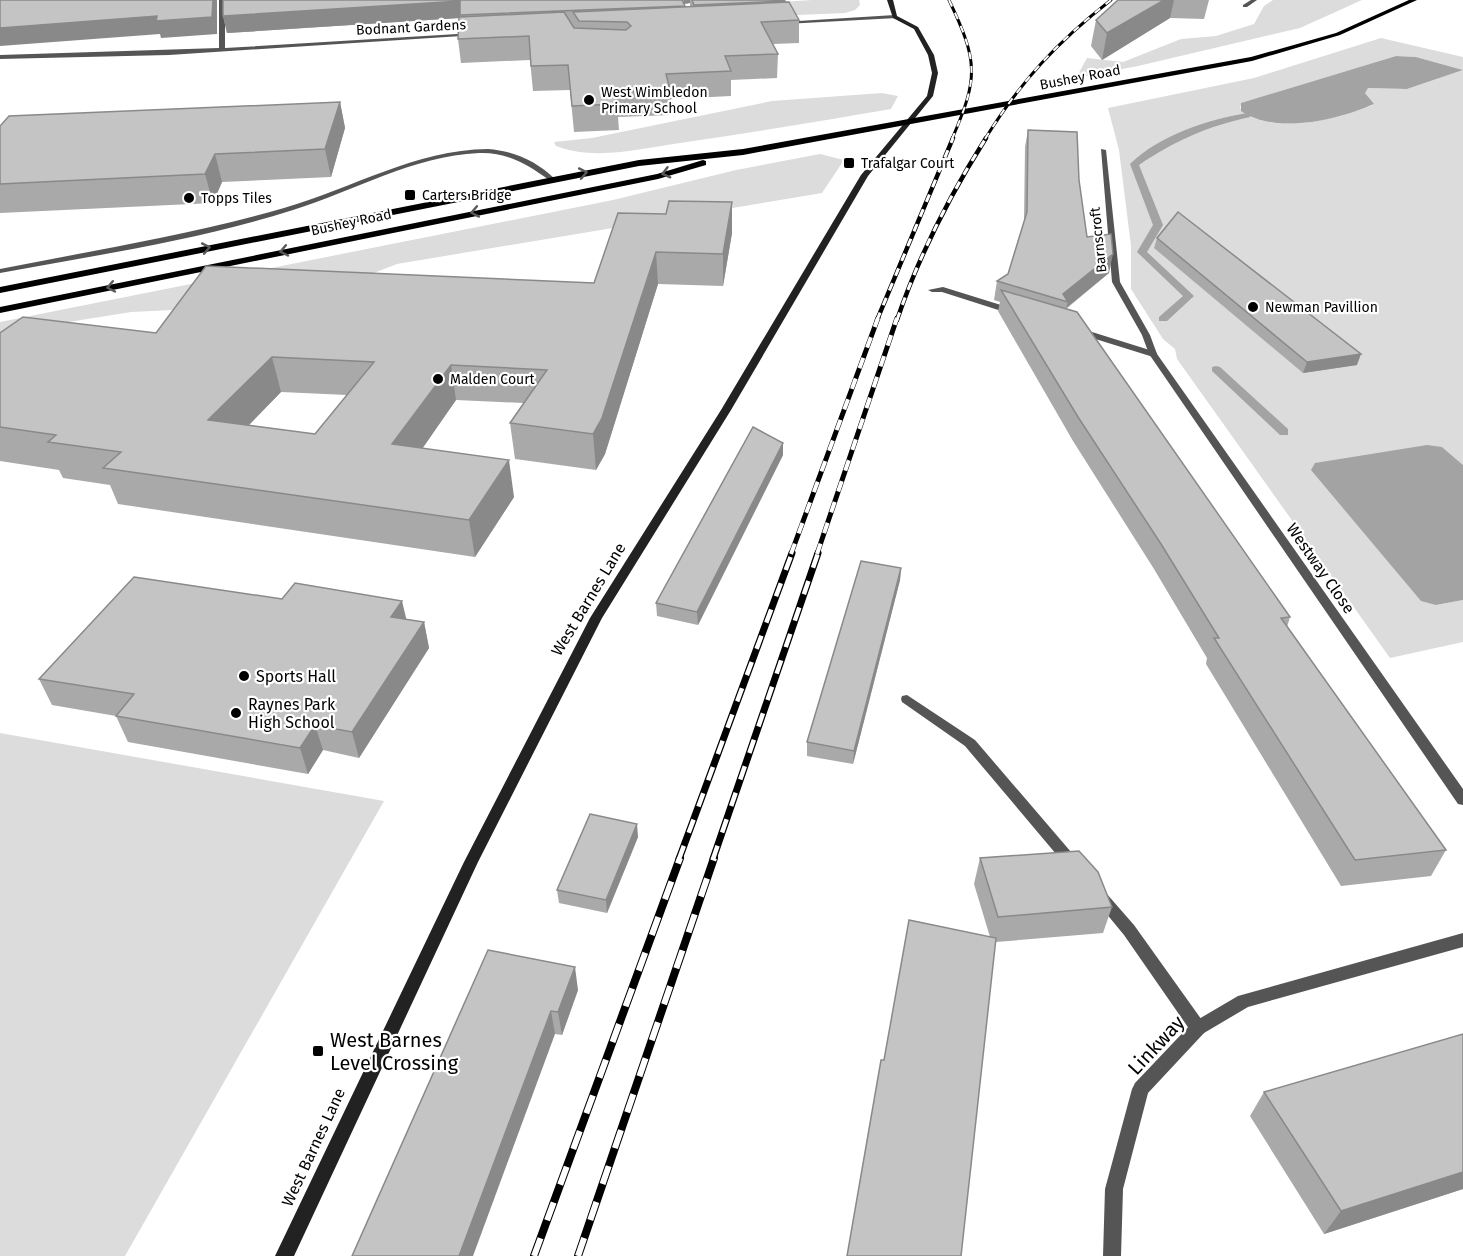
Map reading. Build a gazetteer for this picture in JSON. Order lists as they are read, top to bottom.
{
  "streets": {
    "main road": ["Bushey Road", "West Barnes Lane"],
    "street": [
      "Bodnant Gardens",
      "Barnscroft",
      "Westway Close",
      "Linkway"
    ]
  },
  "crossings": [
    ["Barnscroft", "Westway Close"]
  ],
  "places": {
    "other": [
      "West Wimbledon Primary School",
      "Topps Tiles",
      "Newman Pavillion",
      "Malden Court",
      "Sports Hall",
      "Raynes Park High School"
    ],
    "transit": ["Trafalgar Court", "Carters Bridge", "West Barnes Level Crossing"]
  }
}
